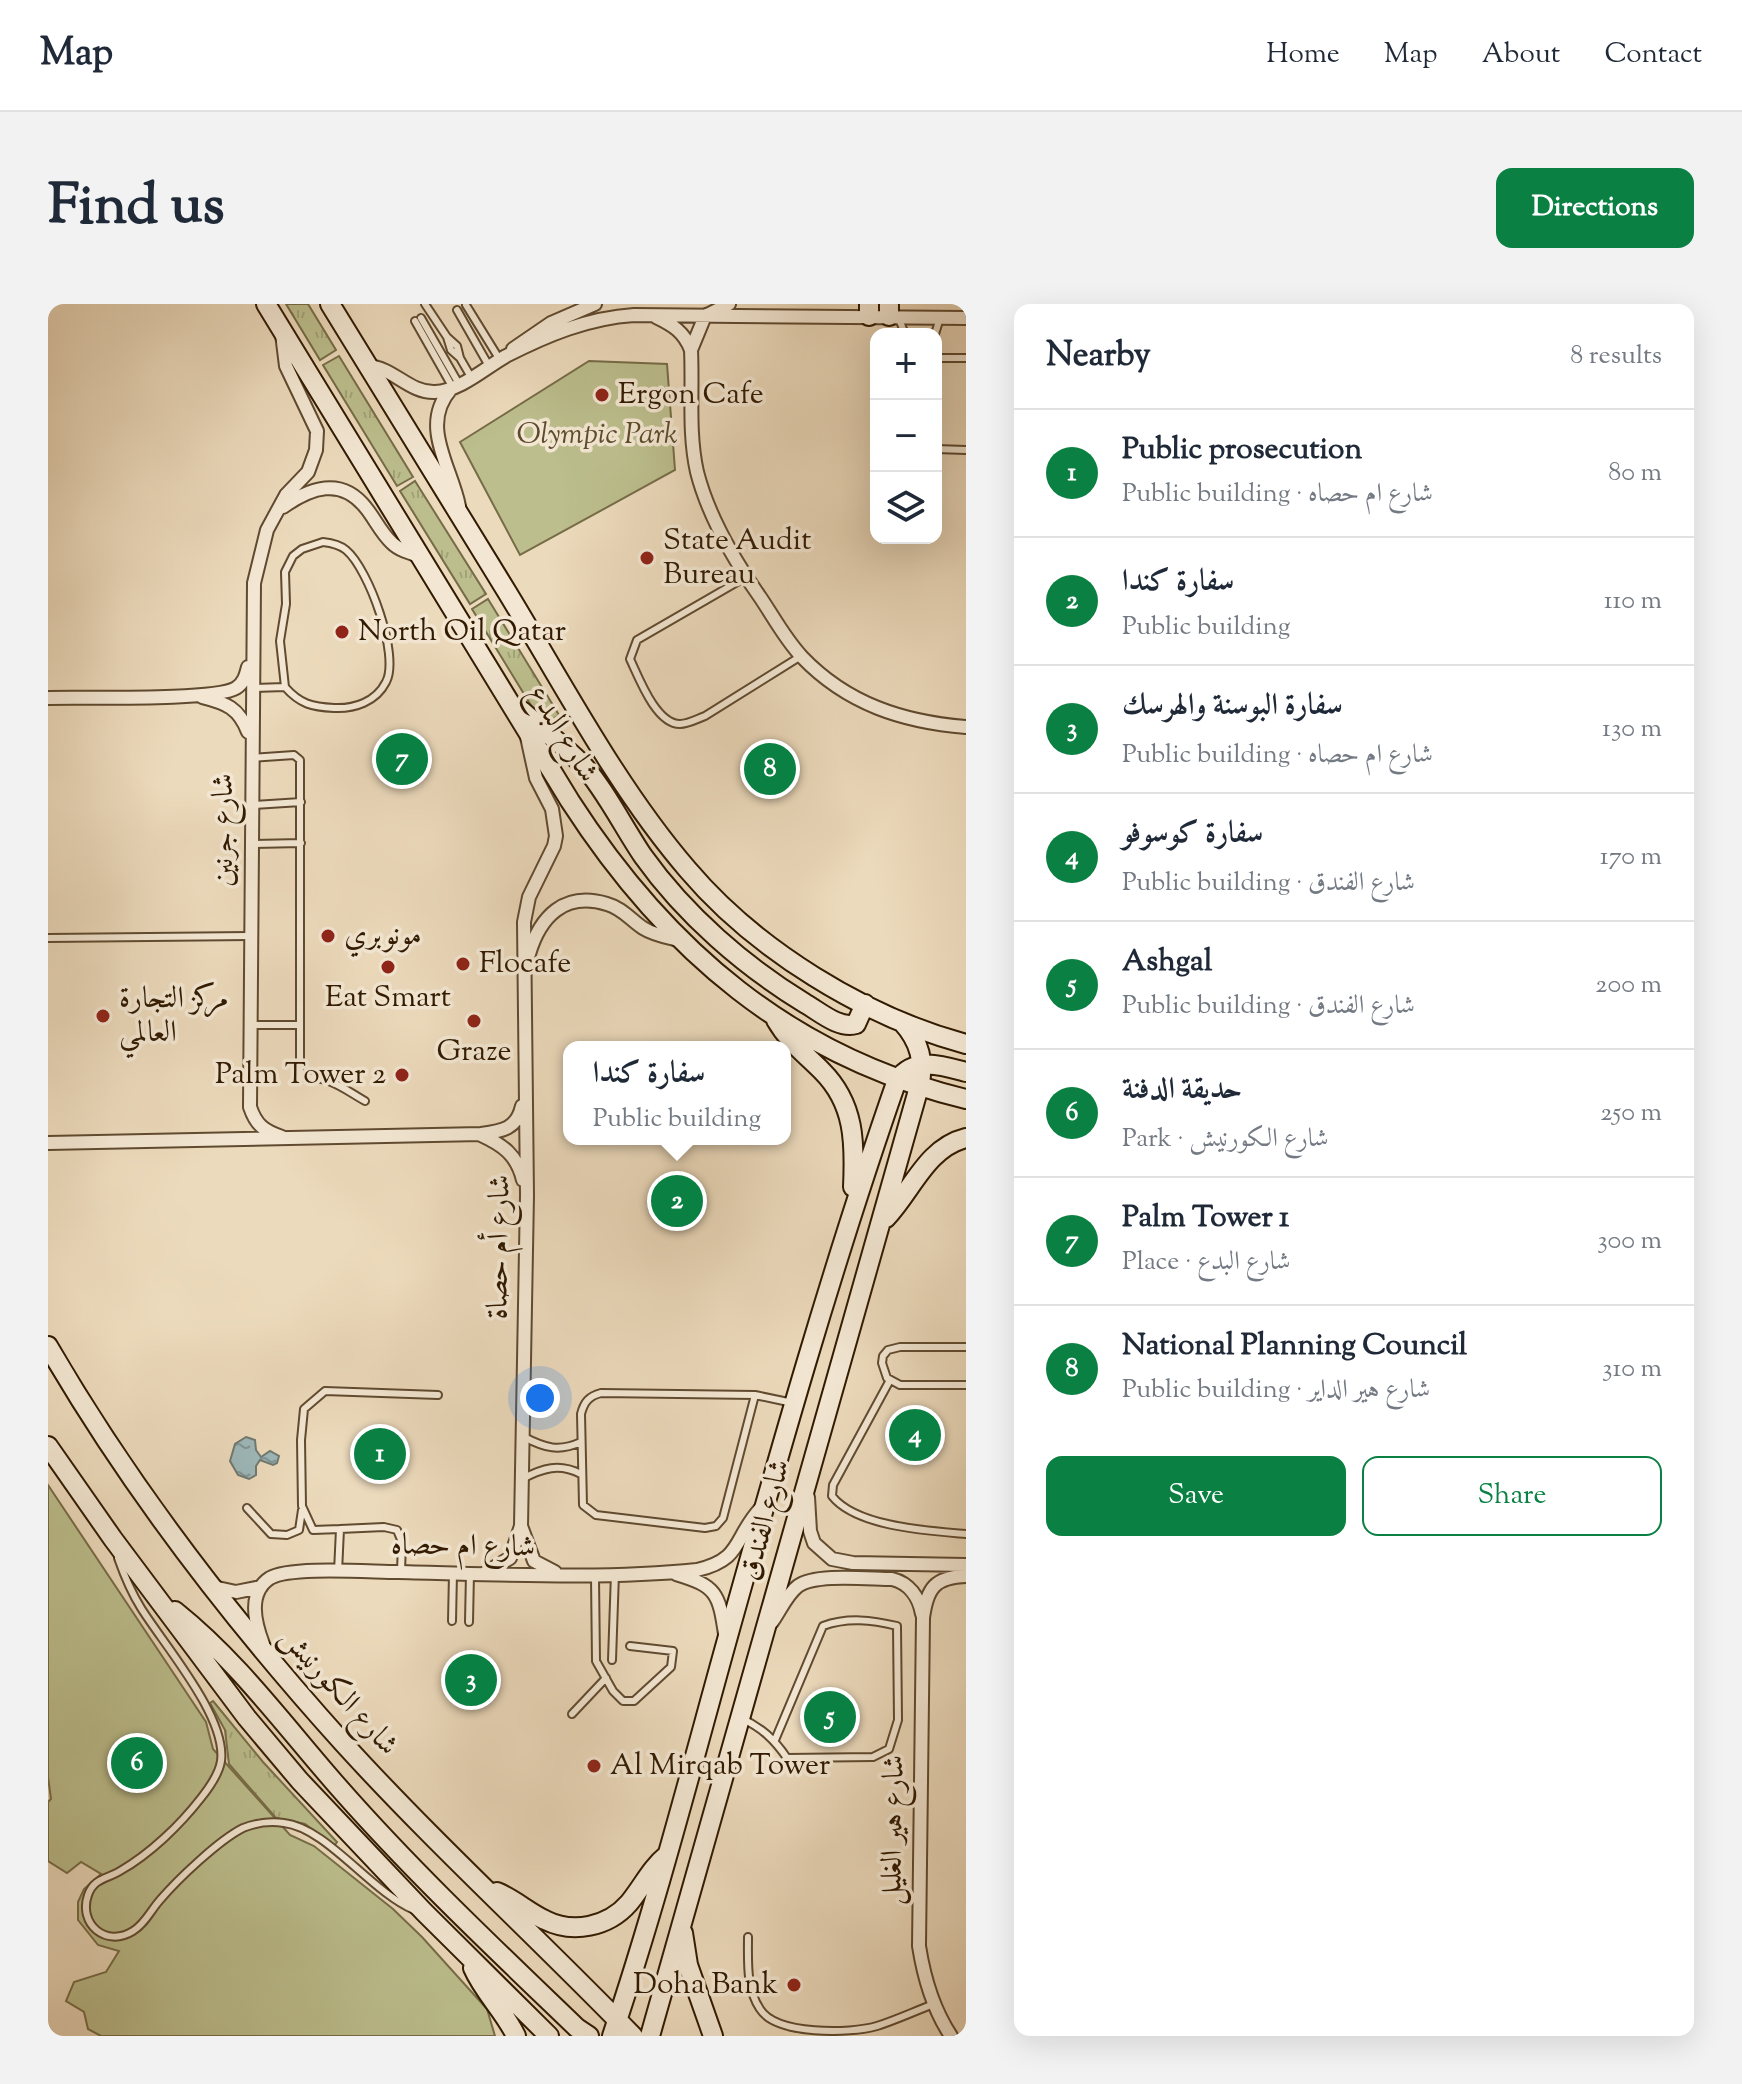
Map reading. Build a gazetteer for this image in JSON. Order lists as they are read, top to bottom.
{
  "streets": {
    "main road": ["شارع البدع", "شارع الفندق", "شارع الكورنيش"],
    "street": [
      "شارع جرنين",
      "شارع أم حصاة",
      "شارع ام حصاه",
      "شارع هير الغليل"
    ]
  },
  "crossings": [
    ["شارع البدع", "شارع جرنين"],
    ["شارع البدع", "شارع أم حصاة"],
    ["شارع البدع", "شارع الفندق"],
    ["شارع أم حصاة", "شارع ام حصاه"],
    ["شارع الفندق", "شارع ام حصاه"],
    ["شارع الفندق", "شارع الكورنيش"],
    ["شارع ام حصاه", "شارع الكورنيش"]
  ],
  "parks": ["Olympic Park"],
  "places": [
    "Ergon Cafe",
    "State Audit Bureau",
    "North Oil Qatar",
    "مونوبري",
    "Flocafe",
    "Eat Smart",
    "مركز التجارة العالمي",
    "Graze",
    "Palm Tower 2",
    "Al Mirqab Tower",
    "Doha Bank"
  ],
  "page": {
    "header": "Map",
    "nav": [
      "Home",
      "Map",
      "About",
      "Contact"
    ],
    "title": "Find us",
    "buttons": [
      "Directions",
      ["Save", "Share"]
    ],
    "heading": ["Nearby", "8 results"],
    "map_buttons": ["+", "−"],
    "list": [
      {
        "mark": "1",
        "name": "Public prosecution",
        "note": "Public building · شارع ام حصاه",
        "value": "80 m"
      },
      {
        "mark": "2",
        "name": "سفارة كندا",
        "note": "Public building",
        "value": "110 m"
      },
      {
        "mark": "3",
        "name": "سفارة البوسنة والهرسك",
        "note": "Public building · شارع ام حصاه",
        "value": "130 m"
      },
      {
        "mark": "4",
        "name": "سفارة كوسوفو",
        "note": "Public building · شارع الفندق",
        "value": "170 m"
      },
      {
        "mark": "5",
        "name": "Ashgal",
        "note": "Public building · شارع الفندق",
        "value": "200 m"
      },
      {
        "mark": "6",
        "name": "حديقة الدفنة",
        "note": "Park · شارع الكورنيش",
        "value": "250 m"
      },
      {
        "mark": "7",
        "name": "Palm Tower 1",
        "note": "Place · شارع البدع",
        "value": "300 m"
      },
      {
        "mark": "8",
        "name": "National Planning Council",
        "note": "Public building · شارع هير الداير",
        "value": "310 m"
      }
    ],
    "pins": [
      "7",
      "8",
      "2",
      "4",
      "1",
      "3",
      "5",
      "6"
    ],
    "popup": ["سفارة كندا", "Public building"]
  }
}
